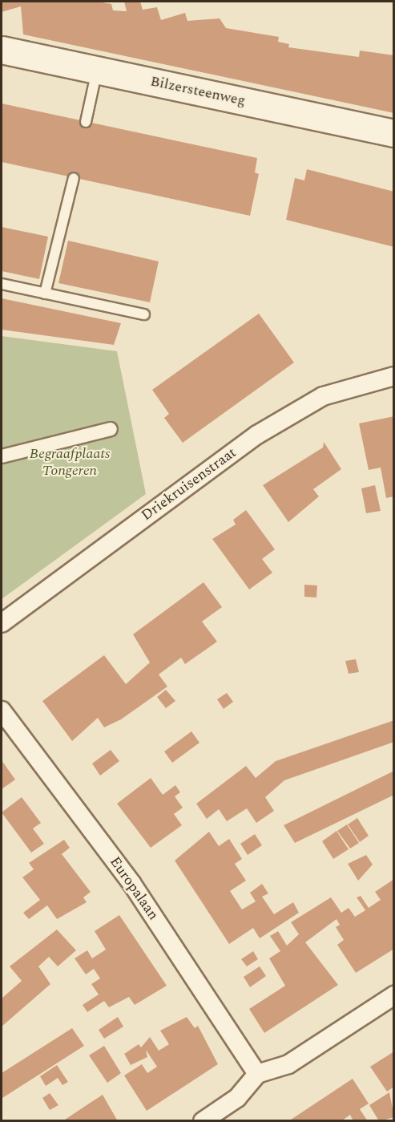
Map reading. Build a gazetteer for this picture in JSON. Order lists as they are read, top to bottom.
{
  "streets": {
    "main road": ["Bilzersteenweg"],
    "street": ["Driekruisenstraat", "Europalaan"]
  },
  "parks": ["Begraafplaats Tongeren"]
}
